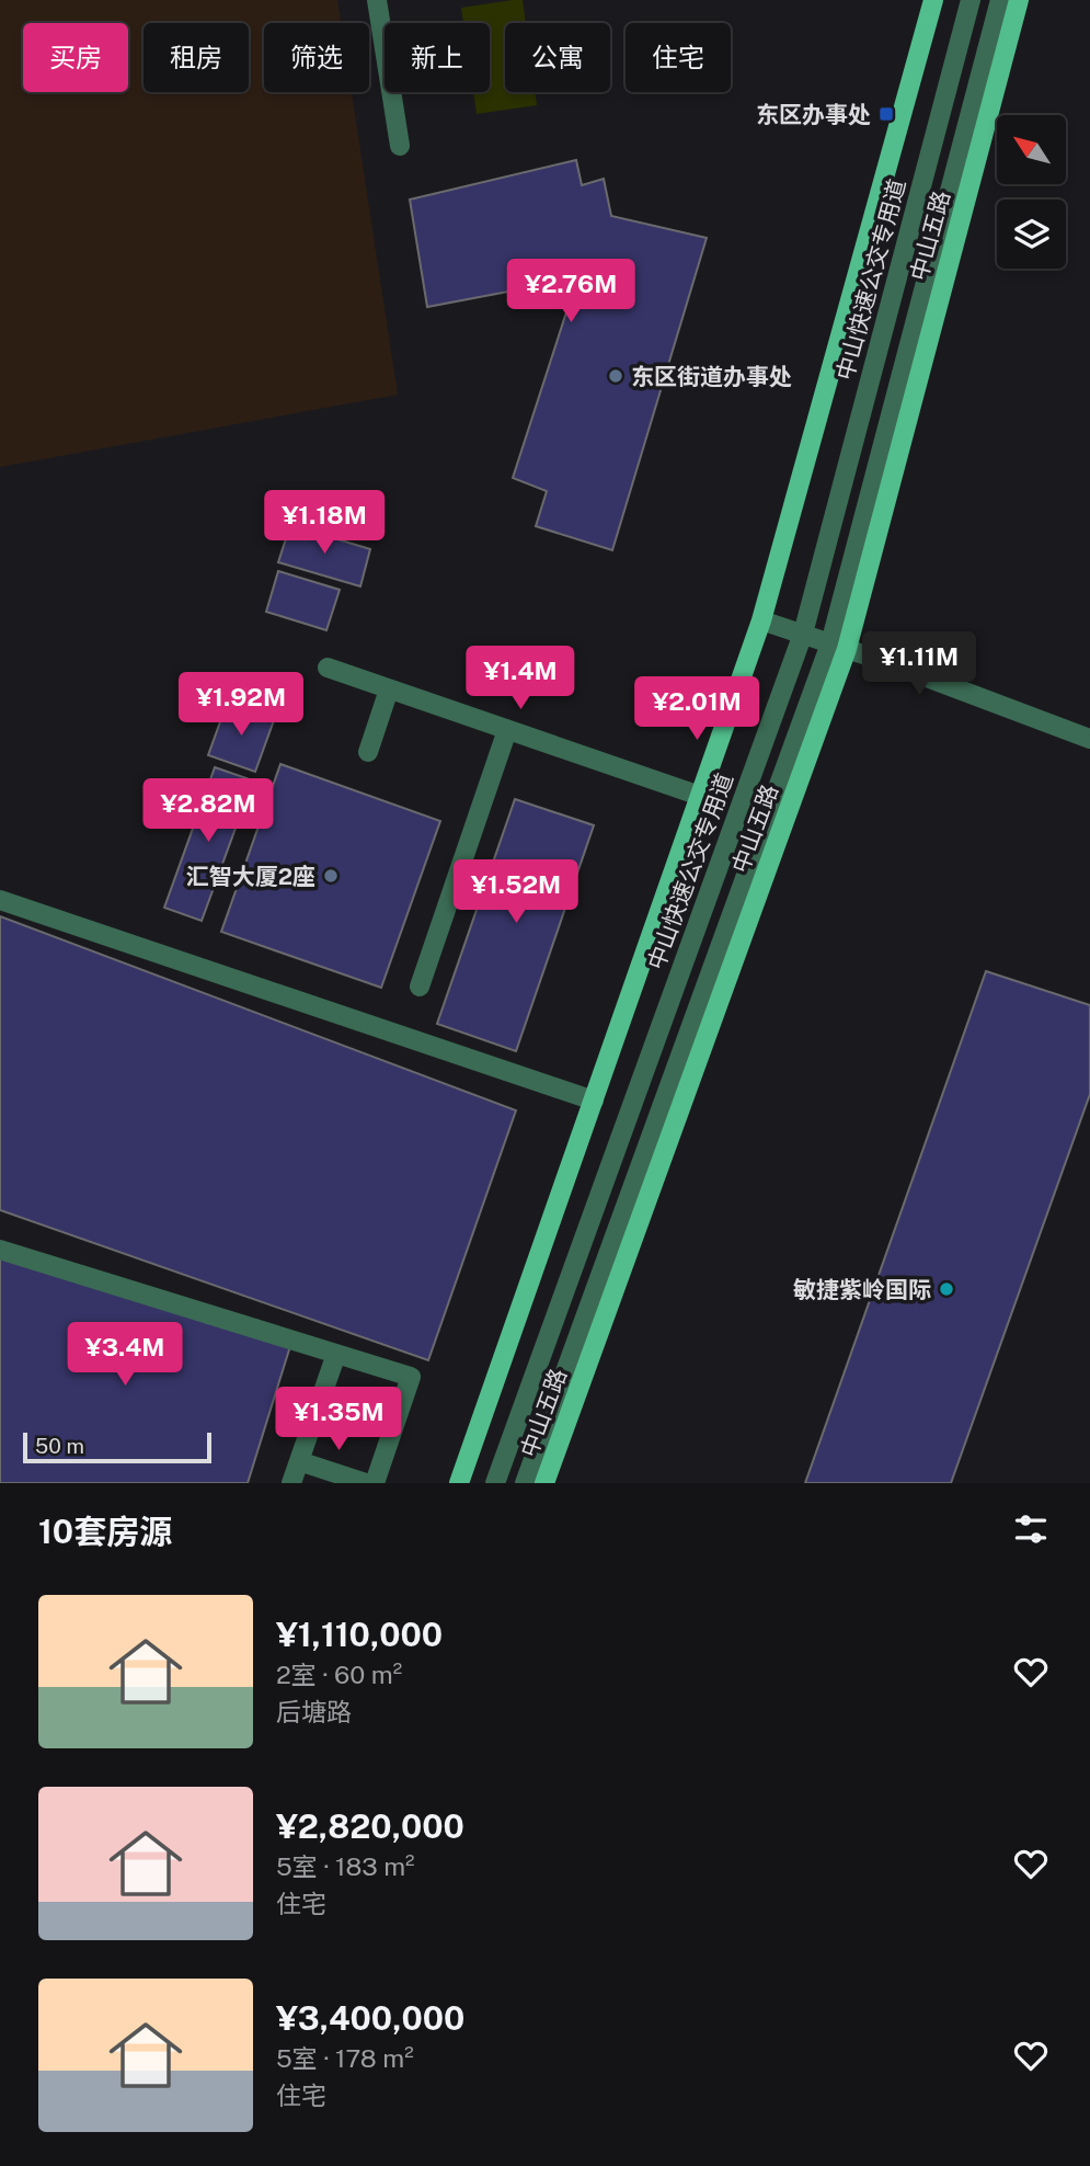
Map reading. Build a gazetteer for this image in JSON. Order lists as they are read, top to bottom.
{
  "streets": {
    "main road": ["中山五路"],
    "street": ["中山快速公交专用道"]
  },
  "places": {
    "transit": ["东区办事处"],
    "other": ["东区街道办事处", "汇智大厦2座", "敏捷紫岭国际"]
  },
  "scale_bar": "50 m",
  "north": "top left",
  "page": {
    "chip": [
      "买房",
      "租房",
      "筛选",
      "新上",
      "公寓",
      "住宅"
    ],
    "price": [
      "¥2.76M",
      "¥1.18M",
      "¥1.11M",
      "¥1.4M",
      "¥1.92M",
      "¥2.01M",
      "¥2.82M",
      "¥1.52M",
      "¥3.4M",
      "¥1.35M"
    ],
    "scale": "50 m",
    "heading": "10套房源",
    "list": [
      {
        "name": "¥1,110,000",
        "note": "2室 · 60 m² · 后塘路"
      },
      {
        "name": "¥2,820,000",
        "note": "5室 · 183 m² · 住宅"
      },
      {
        "name": "¥3,400,000",
        "note": "5室 · 178 m² · 住宅"
      }
    ]
  }
}
